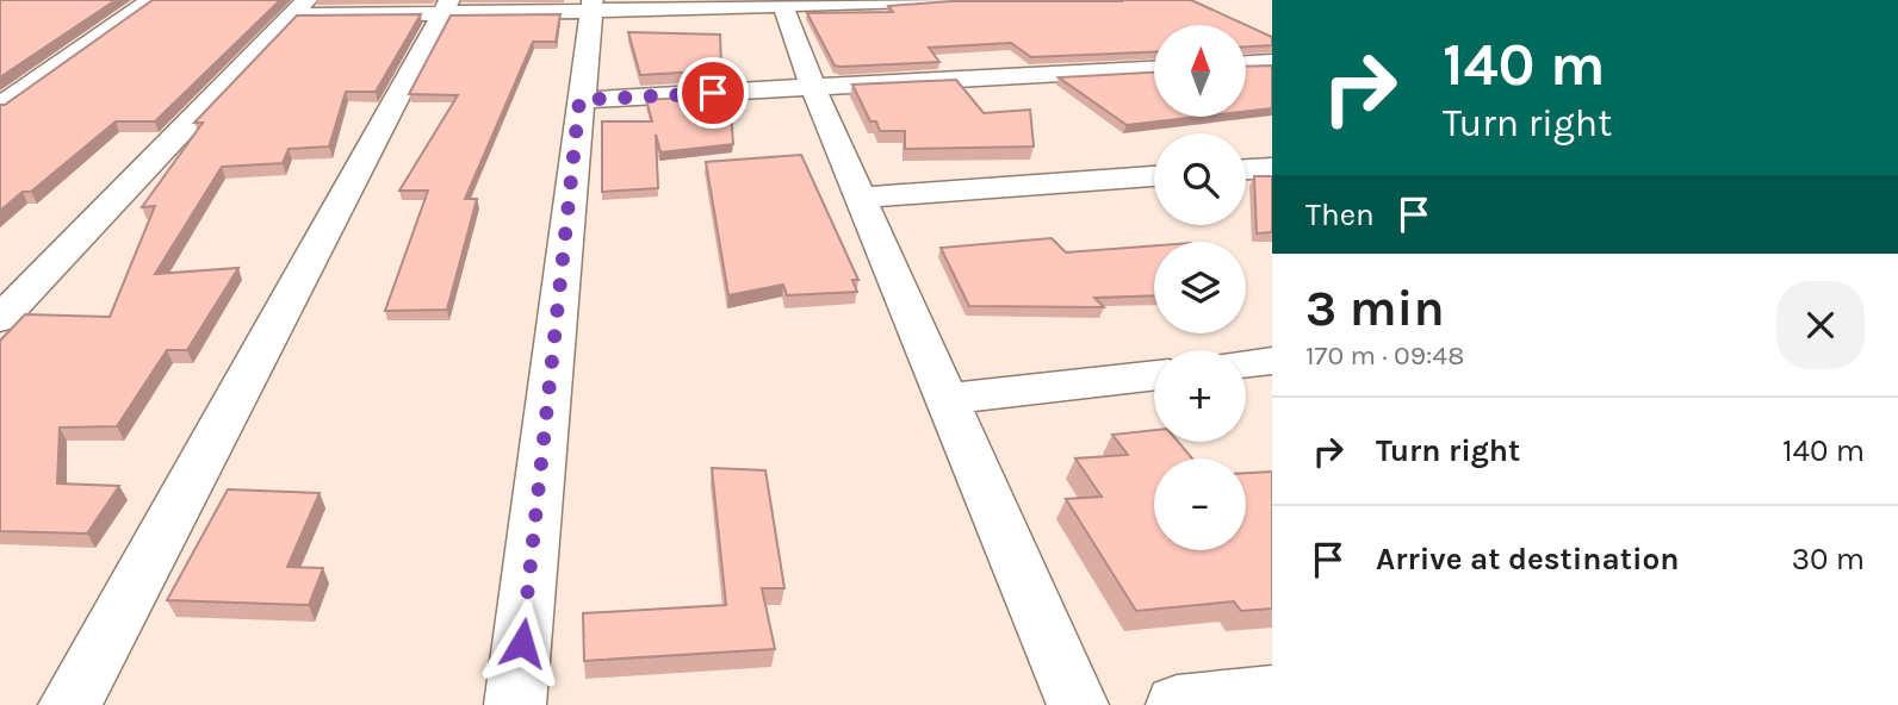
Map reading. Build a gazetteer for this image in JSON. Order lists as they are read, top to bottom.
{
  "north": "top",
  "page": {
    "turn": ["140 m", "Turn right"],
    "map_buttons": ["+", "−"],
    "then": "Then",
    "heading": ["3 min", "170 m · 09:48"],
    "list": [
      {
        "name": "Turn right",
        "value": "140 m"
      },
      {
        "name": "Arrive at destination",
        "value": "30 m"
      }
    ]
  }
}
